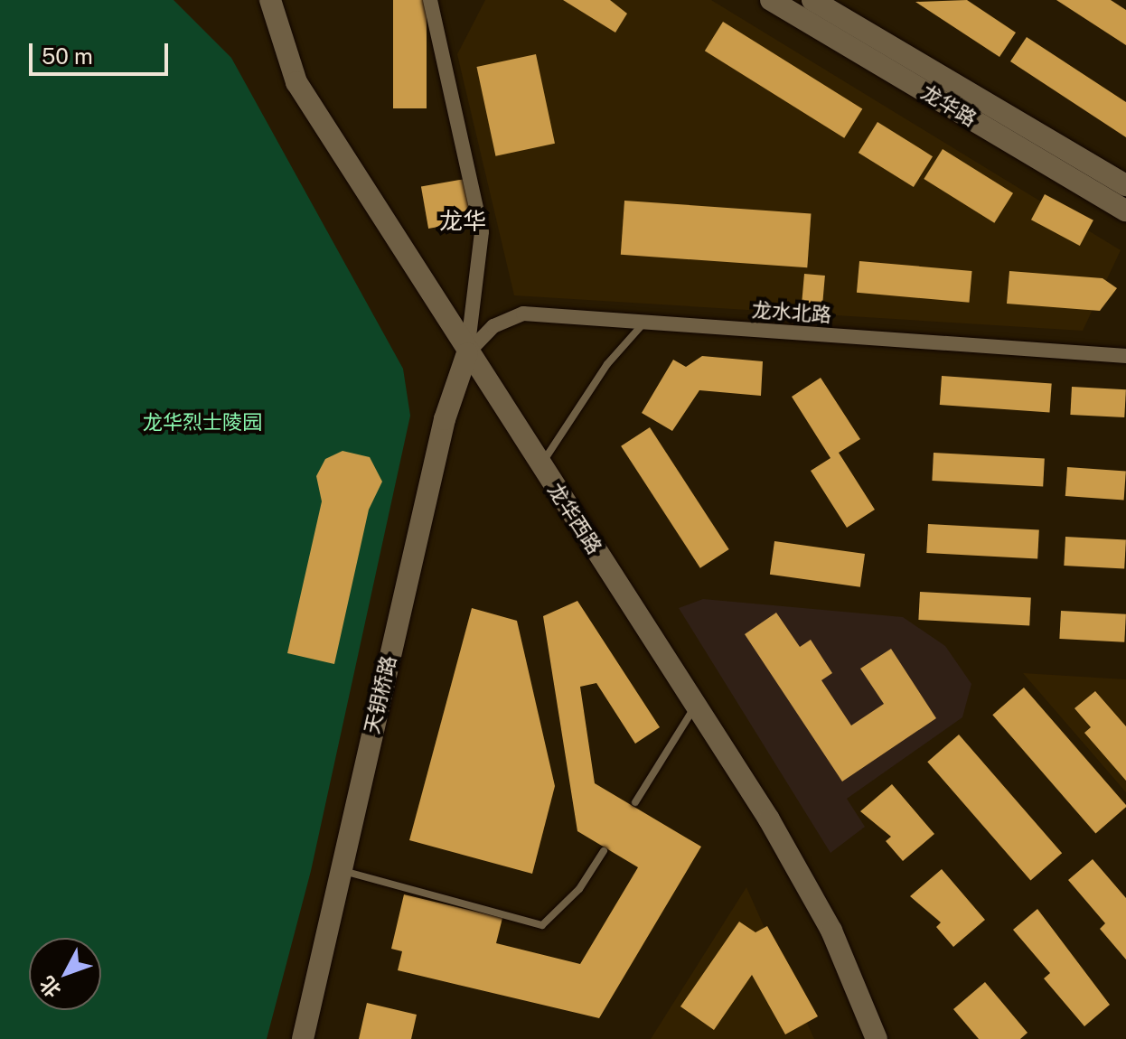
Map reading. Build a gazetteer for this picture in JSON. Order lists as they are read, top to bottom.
{
  "streets": {
    "street": [
      "龙华路",
      "龙水北路",
      "龙华西路",
      "天钥桥路"
    ]
  },
  "crossings": [
    ["龙水北路", "龙华西路"],
    ["龙水北路", "天钥桥路"],
    ["龙华西路", "天钥桥路"]
  ],
  "districts": ["龙华"],
  "parks": ["龙华烈士陵园"],
  "scale_bar": "50 m",
  "north": "bottom left"
}
